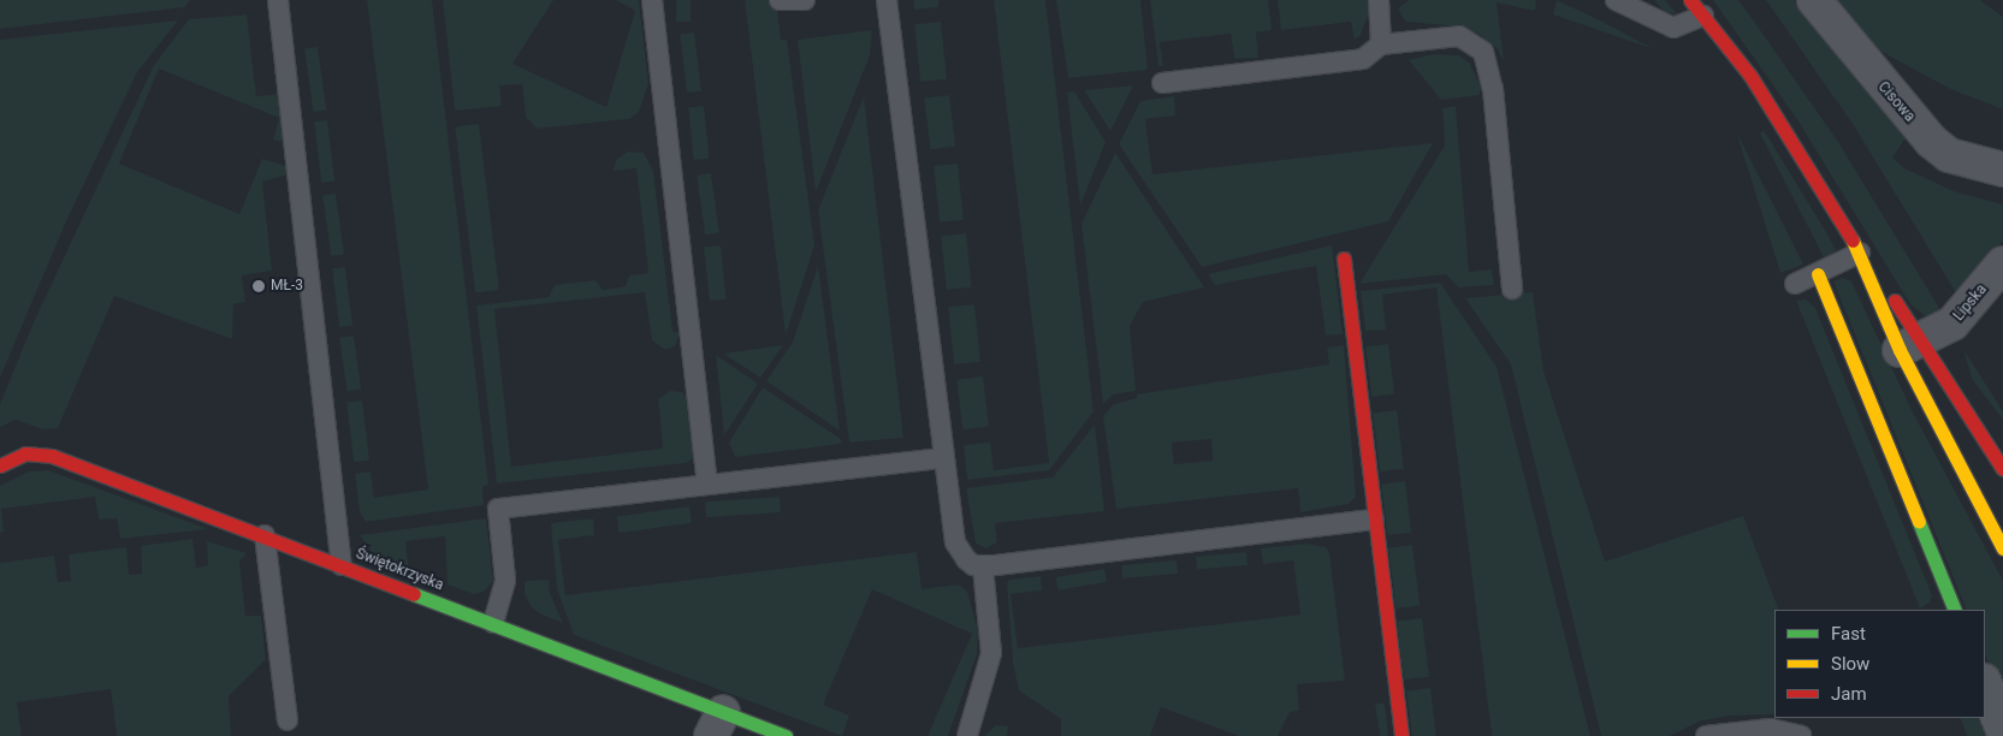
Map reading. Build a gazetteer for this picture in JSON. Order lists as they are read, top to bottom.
{
  "streets": {
    "street": ["Cisowa", "Lipska", "Świętokrzyska"]
  },
  "places": ["MŁ-3"],
  "legend": ["Fast", "Slow", "Jam"]
}
